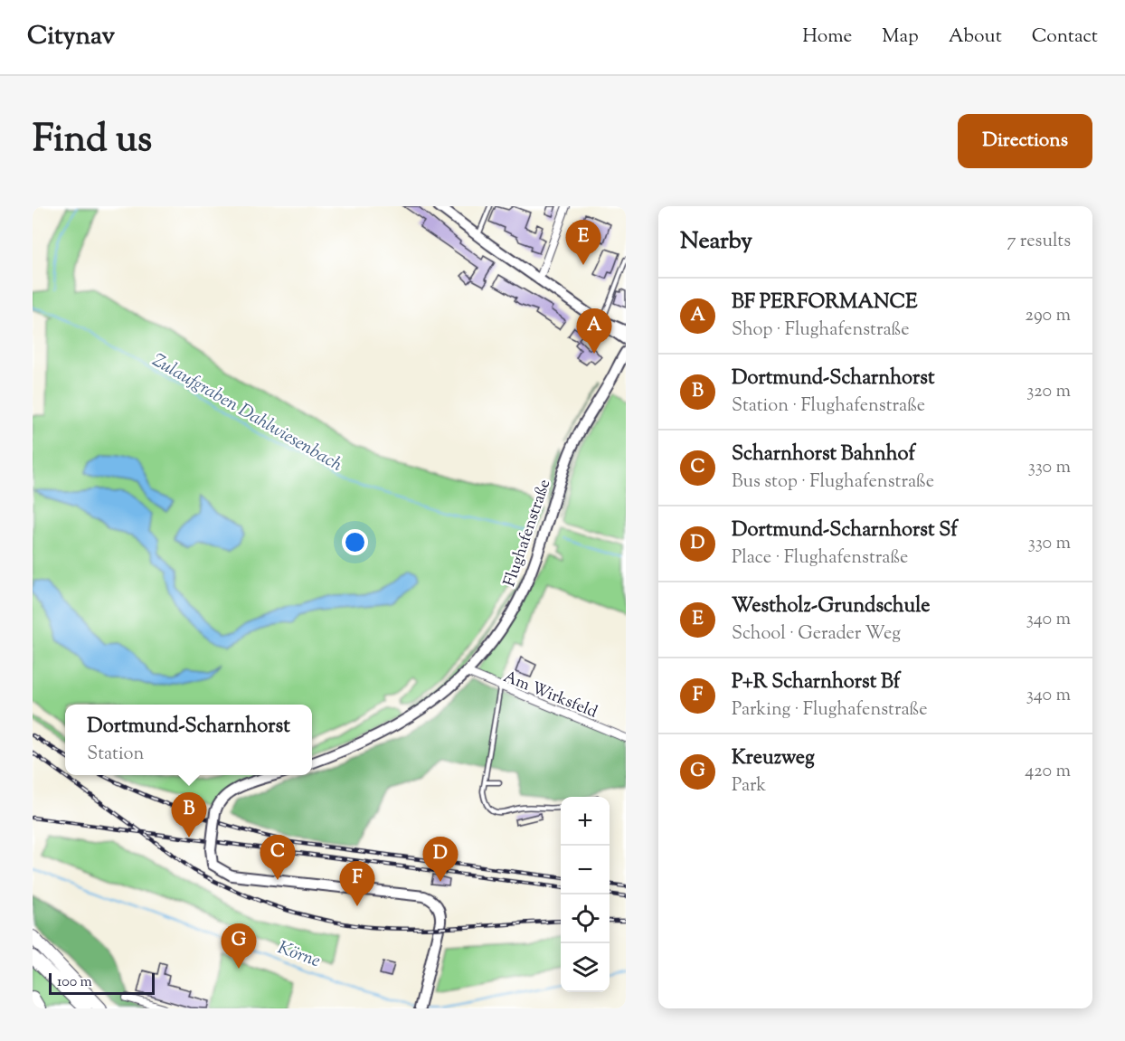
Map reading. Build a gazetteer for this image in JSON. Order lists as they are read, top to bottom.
{
  "streets": {
    "main road": ["Flughafenstraße"],
    "street": ["Am Wirksfeld"]
  },
  "crossings": [
    ["Flughafenstraße", "Am Wirksfeld"]
  ],
  "water": ["Zulaufgraben Dahlwiesenbach", "Körne"],
  "scale_bar": "100 m",
  "page": {
    "header": "Citynav",
    "nav": [
      "Home",
      "Map",
      "About",
      "Contact"
    ],
    "title": "Find us",
    "buttons": "Directions",
    "heading": ["Nearby", "7 results"],
    "pins": [
      "E",
      "A",
      "B",
      "C",
      "D",
      "F",
      "G"
    ],
    "list": [
      {
        "mark": "A",
        "name": "BF PERFORMANCE",
        "note": "Shop · Flughafenstraße",
        "value": "290 m"
      },
      {
        "mark": "B",
        "name": "Dortmund-Scharnhorst",
        "note": "Station · Flughafenstraße",
        "value": "320 m"
      },
      {
        "mark": "C",
        "name": "Scharnhorst Bahnhof",
        "note": "Bus stop · Flughafenstraße",
        "value": "330 m"
      },
      {
        "mark": "D",
        "name": "Dortmund-Scharnhorst Sf",
        "note": "Place · Flughafenstraße",
        "value": "330 m"
      },
      {
        "mark": "E",
        "name": "Westholz-Grundschule",
        "note": "School · Gerader Weg",
        "value": "340 m"
      },
      {
        "mark": "F",
        "name": "P+R Scharnhorst Bf",
        "note": "Parking · Flughafenstraße",
        "value": "340 m"
      },
      {
        "mark": "G",
        "name": "Kreuzweg",
        "note": "Park",
        "value": "420 m"
      }
    ],
    "popup": ["Dortmund-Scharnhorst", "Station"],
    "map_buttons": ["+", "−"],
    "scale": "100 m"
  }
}
